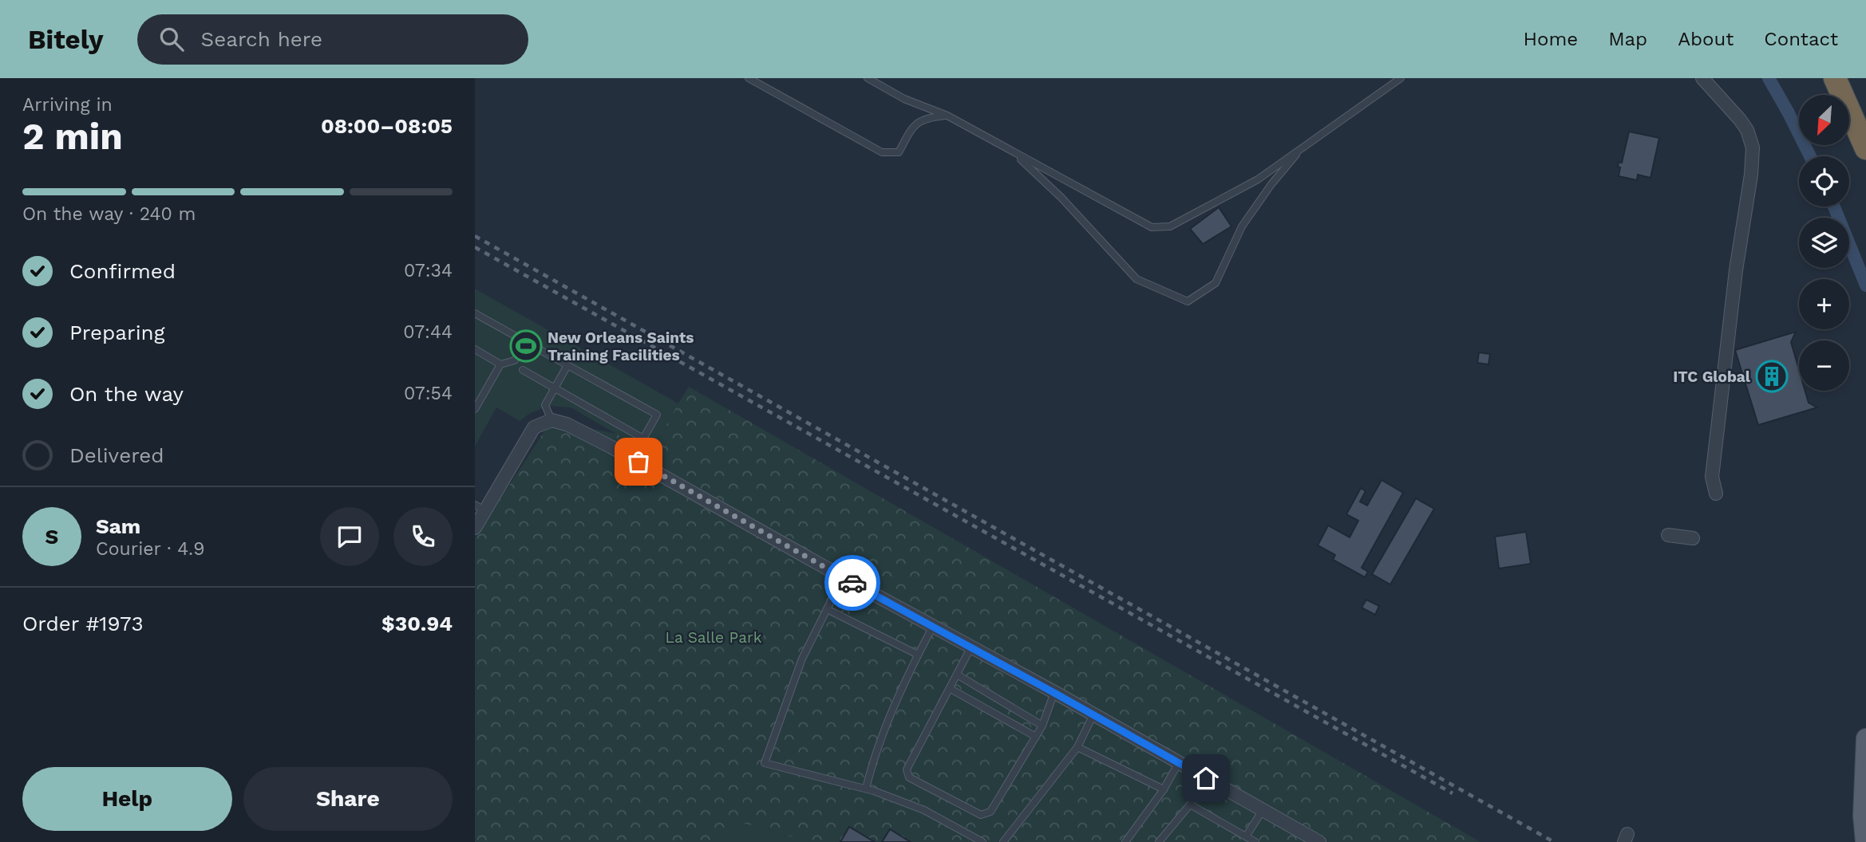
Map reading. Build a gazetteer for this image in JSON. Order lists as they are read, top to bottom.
{
  "parks": ["La Salle Park"],
  "places": {
    "sports": ["New Orleans Saints Training Facilities"],
    "building": ["ITC Global"]
  },
  "north": "bottom left",
  "page": {
    "header": "Bitely",
    "search": "Search here",
    "nav": [
      "Home",
      "Map",
      "About",
      "Contact"
    ],
    "heading": ["2 min", "Arriving in", "08:00–08:05"],
    "panel": [
      "Sam",
      "Courier · 4.9",
      "Order #1973",
      "$30.94"
    ],
    "map_buttons": ["+", "−"],
    "bar": "On the way · 240 m",
    "list": [
      ["Confirmed", "07:34"],
      ["Preparing", "07:44"],
      ["On the way", "07:54"],
      "Delivered"
    ],
    "round": "S",
    "buttons": ["Help", "Share"]
  }
}
